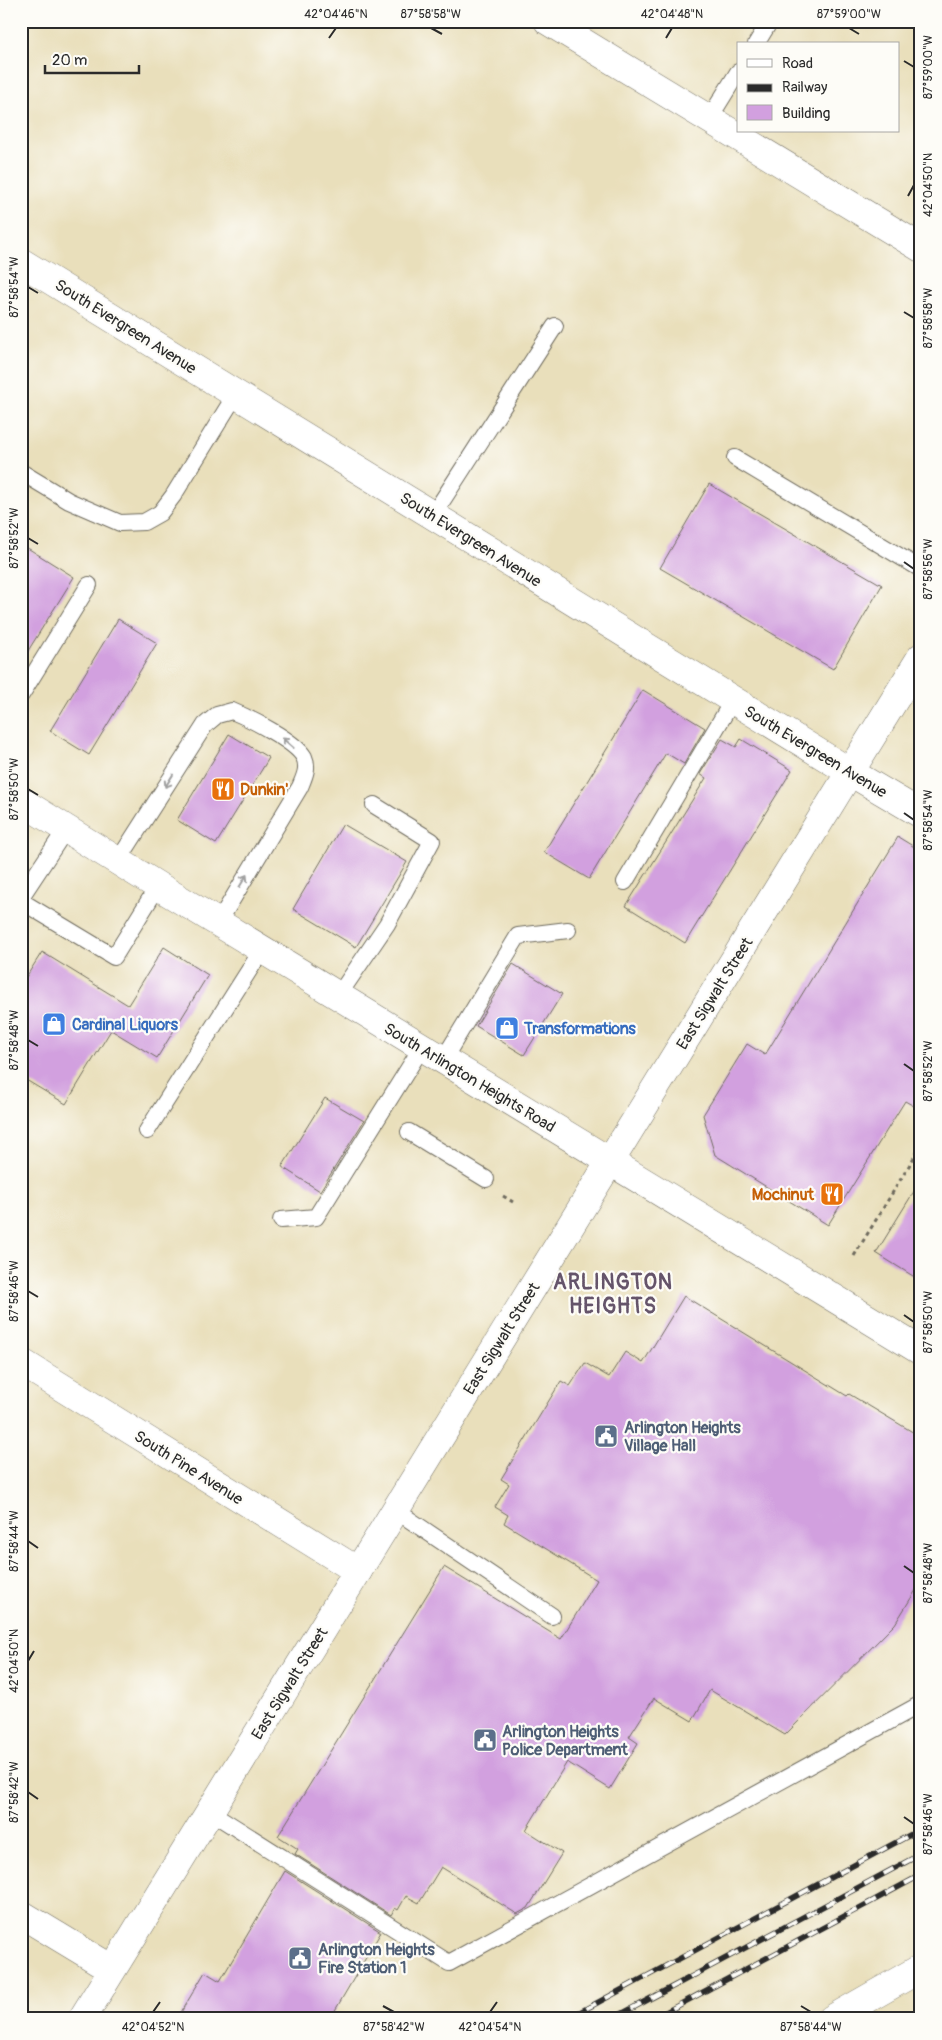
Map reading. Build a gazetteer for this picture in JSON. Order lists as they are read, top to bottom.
{
  "streets": {
    "street": [
      "South Evergreen Avenue",
      "East Sigwalt Street",
      "South Arlington Heights Road",
      "South Pine Avenue"
    ]
  },
  "crossings": [
    ["South Evergreen Avenue", "East Sigwalt Street"],
    ["East Sigwalt Street", "South Arlington Heights Road"],
    ["East Sigwalt Street", "South Pine Avenue"]
  ],
  "districts": ["ARLINGTON HEIGHTS"],
  "places": {
    "restaurant": ["Dunkin'", "Mochinut"],
    "shop": ["Cardinal Liquors", "Transformations"],
    "public building": ["Arlington Heights Village Hall", "Arlington Heights Police Department", "Arlington Heights Fire Station 1"]
  },
  "legend": ["Road", "Railway", "Building"],
  "scale_bar": "20 m",
  "coordinates": [
    "42°04'46\"N",
    "87°58'58\"W",
    "42°04'48\"N",
    "87°59'00\"W",
    "42°04'50\"N",
    "87°58'54\"W",
    "87°58'52\"W",
    "87°58'56\"W",
    "87°58'50\"W",
    "87°58'48\"W",
    "87°58'46\"W",
    "87°58'44\"W",
    "87°58'42\"W",
    "42°04'52\"N",
    "42°04'54\"N"
  ]
}
